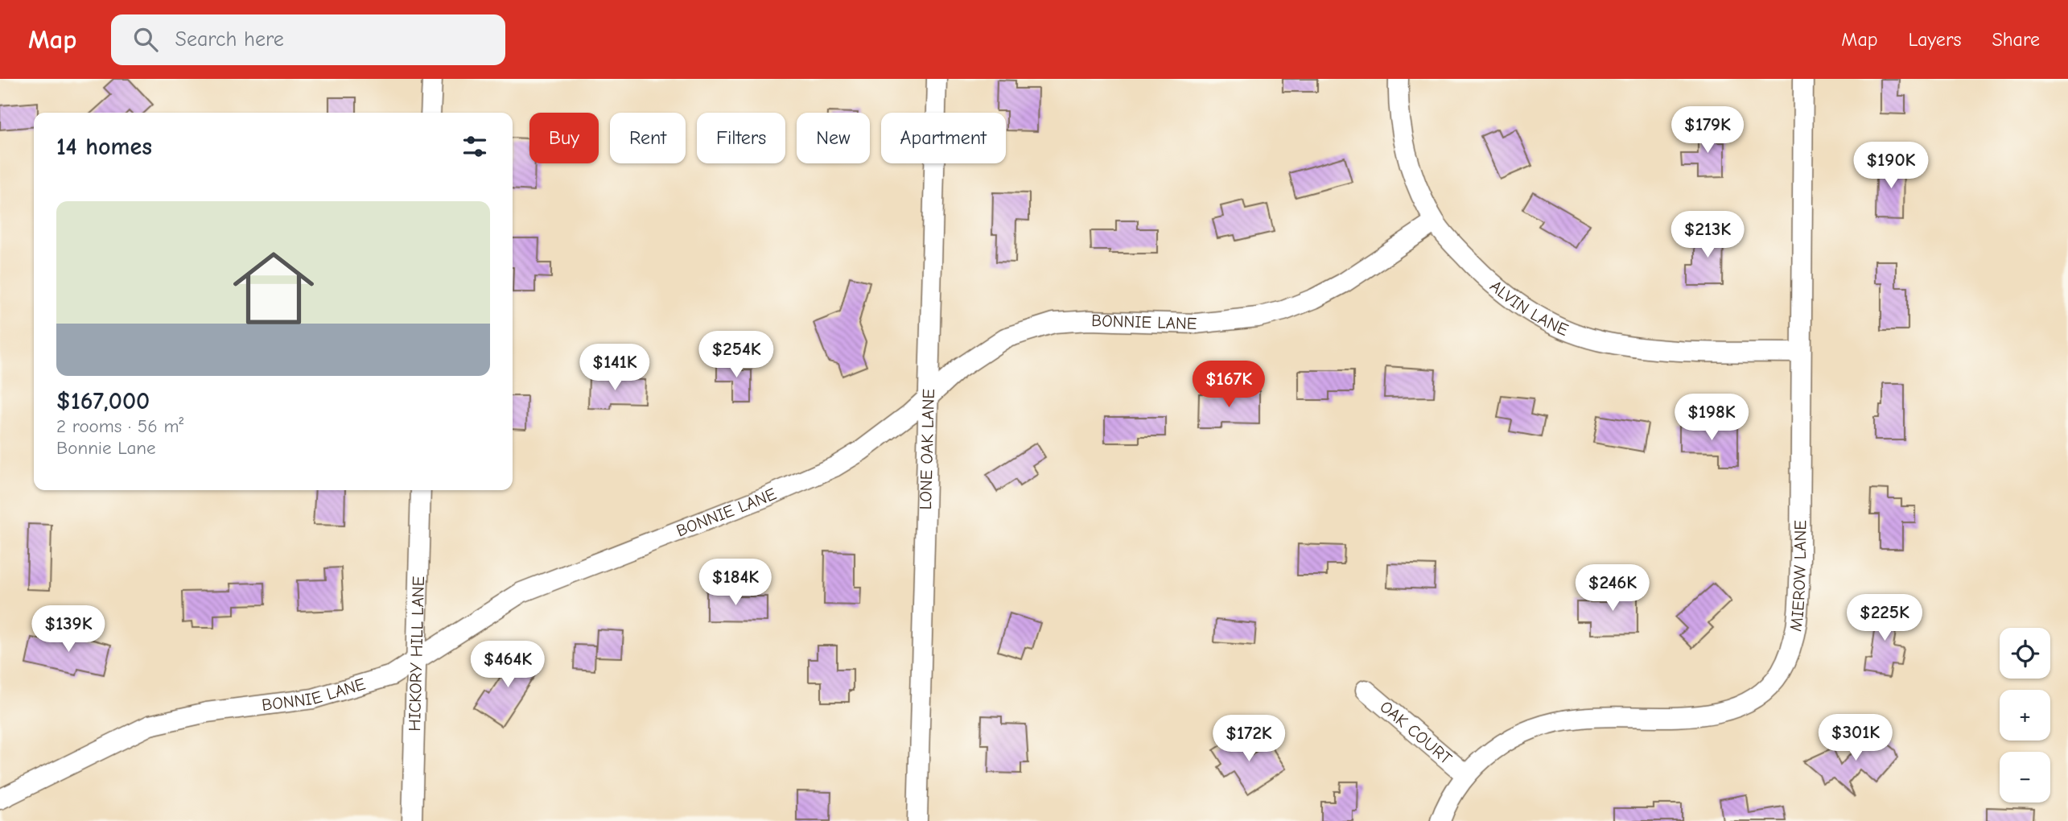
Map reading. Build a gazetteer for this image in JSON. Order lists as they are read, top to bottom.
{
  "streets": {
    "street": [
      "ALVIN LANE",
      "BONNIE LANE",
      "LONE OAK LANE",
      "MIEROW LANE",
      "HICKORY HILL LANE",
      "OAK COURT"
    ]
  },
  "crossings": [
    ["ALVIN LANE", "BONNIE LANE"],
    ["ALVIN LANE", "MIEROW LANE"],
    ["BONNIE LANE", "LONE OAK LANE"],
    ["BONNIE LANE", "HICKORY HILL LANE"],
    ["MIEROW LANE", "OAK COURT"]
  ],
  "page": {
    "header": "Map",
    "search": "Search here",
    "nav": ["Map", "Layers", "Share"],
    "price": [
      "$179K",
      "$190K",
      "$213K",
      "$254K",
      "$141K",
      "$167K",
      "$198K",
      "$184K",
      "$246K",
      "$225K",
      "$139K",
      "$464K",
      "$301K",
      "$172K"
    ],
    "chip": [
      "Buy",
      "Rent",
      "Filters",
      "New",
      "Apartment"
    ],
    "heading": "14 homes",
    "list": [
      {
        "name": "$167,000",
        "note": "2 rooms · 56 m² · Bonnie Lane"
      }
    ],
    "map_buttons": ["+", "−"]
  }
}
